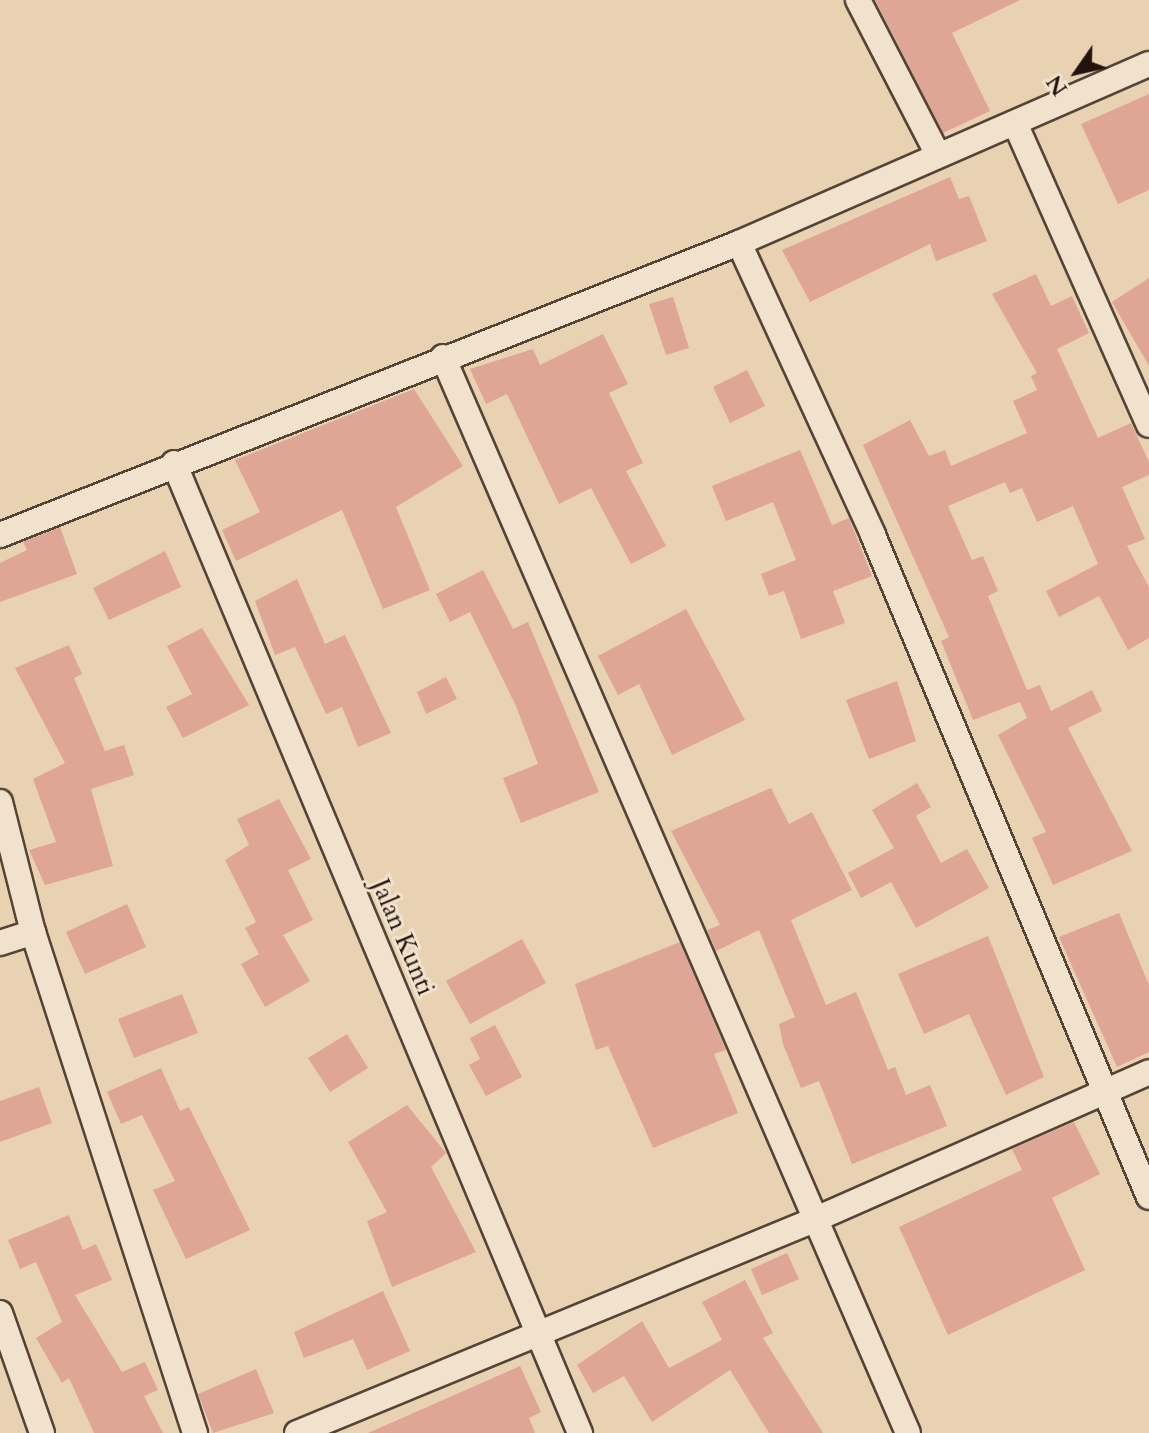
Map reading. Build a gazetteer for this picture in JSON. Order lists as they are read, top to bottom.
{
  "streets": {
    "street": ["Jalan Kunti"]
  },
  "north": "bottom left"
}
